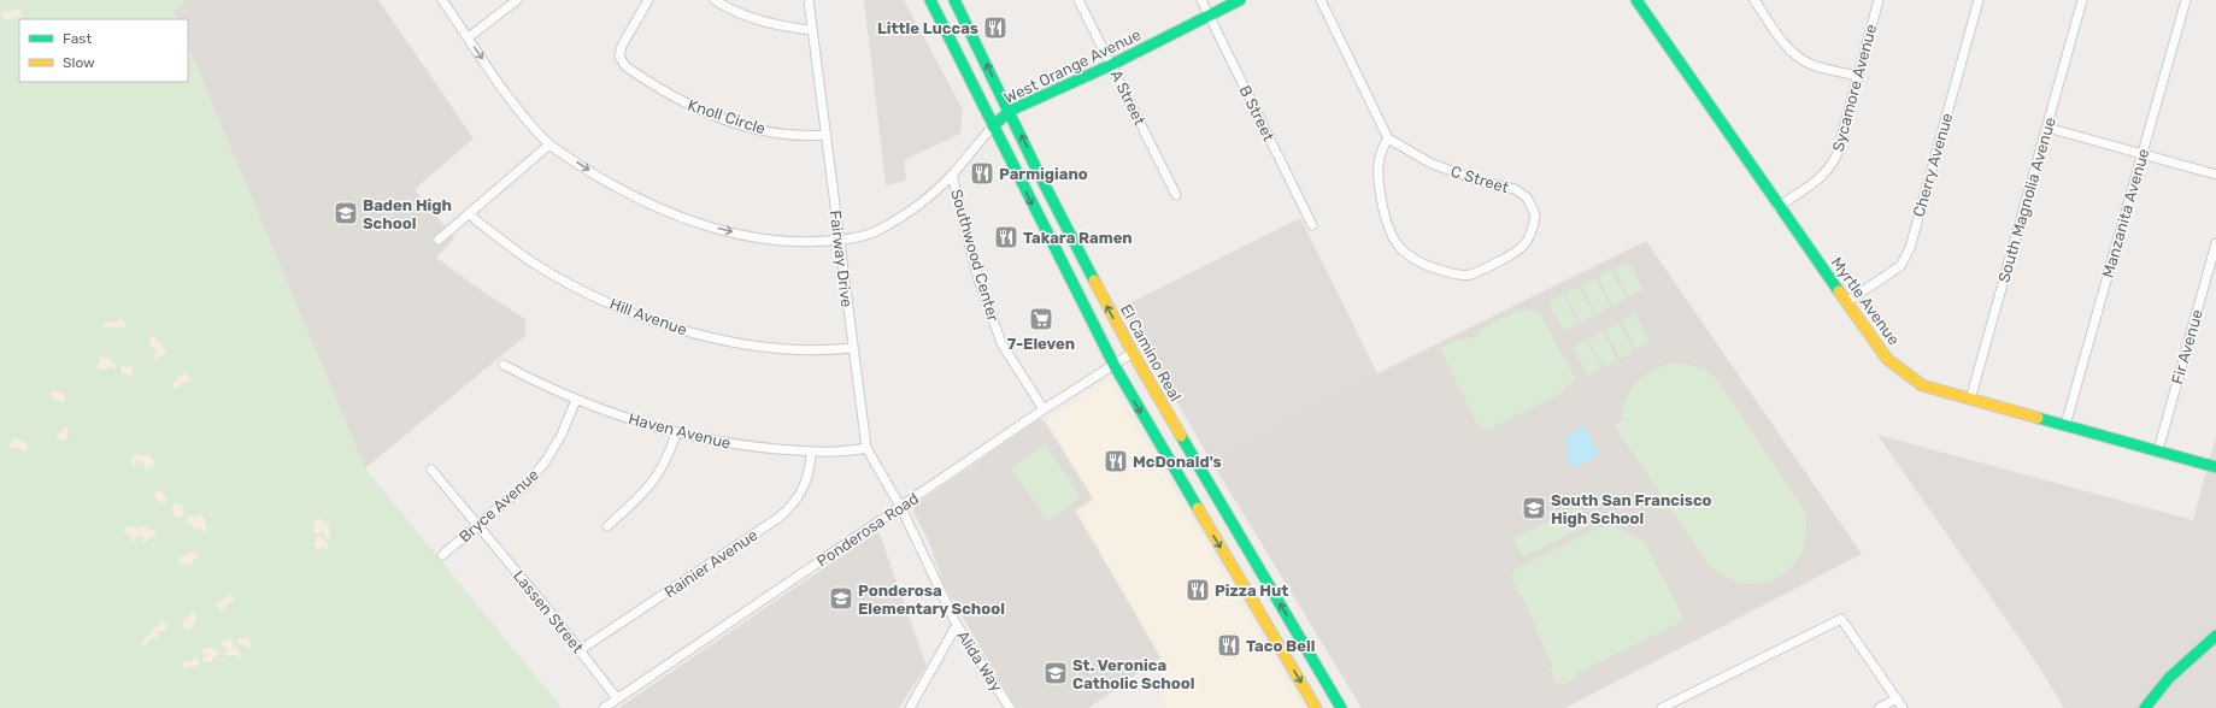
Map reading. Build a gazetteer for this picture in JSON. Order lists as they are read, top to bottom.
{
  "streets": {
    "main road": ["West Orange Avenue", "Myrtle Avenue", "El Camino Real"],
    "street": [
      "Sycamore Avenue",
      "A Street",
      "B Street",
      "Knoll Circle",
      "Cherry Avenue",
      "C Street",
      "South Magnolia Avenue",
      "Manzanita Avenue",
      "Southwood Center",
      "Fairway Drive",
      "Hill Avenue",
      "Fir Avenue",
      "Haven Avenue",
      "Bryce Avenue",
      "Ponderosa Road",
      "Rainier Avenue",
      "Lassen Street",
      "Alida Way"
    ]
  },
  "crossings": [
    ["West Orange Avenue", "A Street"],
    ["West Orange Avenue", "B Street"],
    ["West Orange Avenue", "Southwood Center"],
    ["West Orange Avenue", "Fairway Drive"],
    ["West Orange Avenue", "El Camino Real"],
    ["Sycamore Avenue", "Myrtle Avenue"],
    ["Knoll Circle", "Fairway Drive"],
    ["Cherry Avenue", "Myrtle Avenue"],
    ["South Magnolia Avenue", "Myrtle Avenue"],
    ["Manzanita Avenue", "Myrtle Avenue"],
    ["Southwood Center", "Ponderosa Road"],
    ["Fairway Drive", "Hill Avenue"],
    ["Fairway Drive", "Haven Avenue"],
    ["Fairway Drive", "Ponderosa Road"],
    ["Fairway Drive", "Alida Way"],
    ["Myrtle Avenue", "Fir Avenue"],
    ["El Camino Real", "Ponderosa Road"],
    ["Haven Avenue", "Bryce Avenue"],
    ["Haven Avenue", "Rainier Avenue"],
    ["Bryce Avenue", "Lassen Street"],
    ["Ponderosa Road", "Lassen Street"],
    ["Ponderosa Road", "Alida Way"],
    ["Rainier Avenue", "Lassen Street"]
  ],
  "one_way": ["West Orange Avenue"],
  "places": {
    "restaurant": [
      "Little Luccas",
      "Parmigiano",
      "Takara Ramen",
      "McDonald's",
      "Pizza Hut",
      "Taco Bell"
    ],
    "school or university": [
      "Baden High School",
      "South San Francisco High School",
      "Ponderosa Elementary School",
      "St. Veronica Catholic School"
    ],
    "supermarket": ["7-Eleven"]
  },
  "legend": ["Fast", "Slow"]
}
